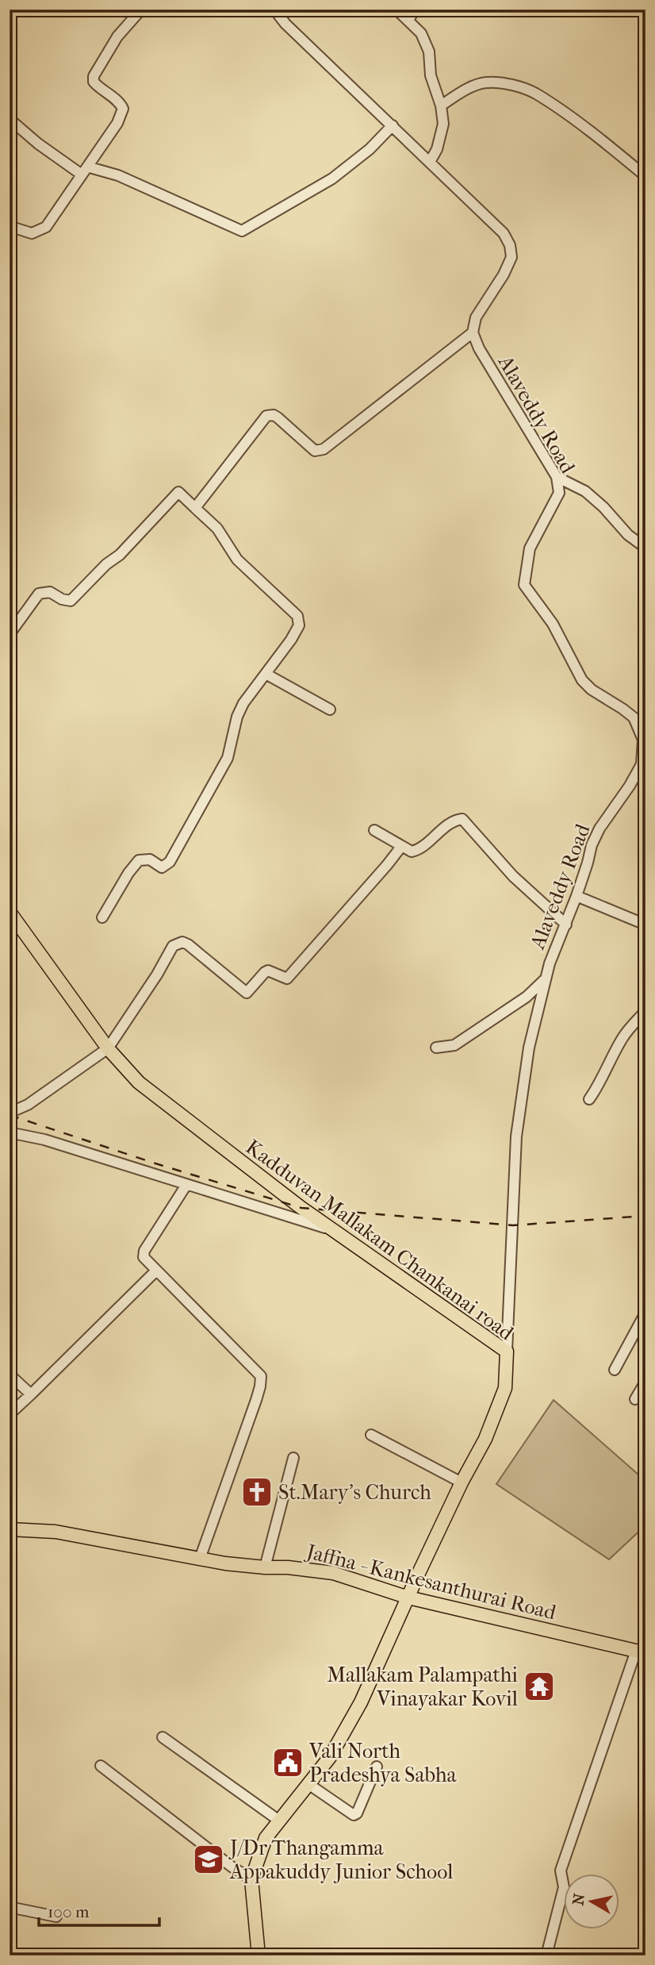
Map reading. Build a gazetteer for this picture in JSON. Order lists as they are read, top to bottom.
{
  "streets": {
    "main road": ["Kadduvan Mallakam Chankanai road", "Jaffna - Kankesanthurai Road"],
    "street": ["Alaveddy Road"]
  },
  "crossings": [
    ["Alaveddy Road", "Kadduvan Mallakam Chankanai road"],
    ["Kadduvan Mallakam Chankanai road", "Jaffna - Kankesanthurai Road"]
  ],
  "places": {
    "church": ["St.Mary's Church"],
    "temple": ["Mallakam Palampathi Vinayakar Kovil"],
    "public building": ["Vali North Pradeshya Sabha"],
    "school or university": ["J/Dr Thangamma Appakuddy Junior School"]
  },
  "scale_bar": "100 m",
  "north": "left"
}
